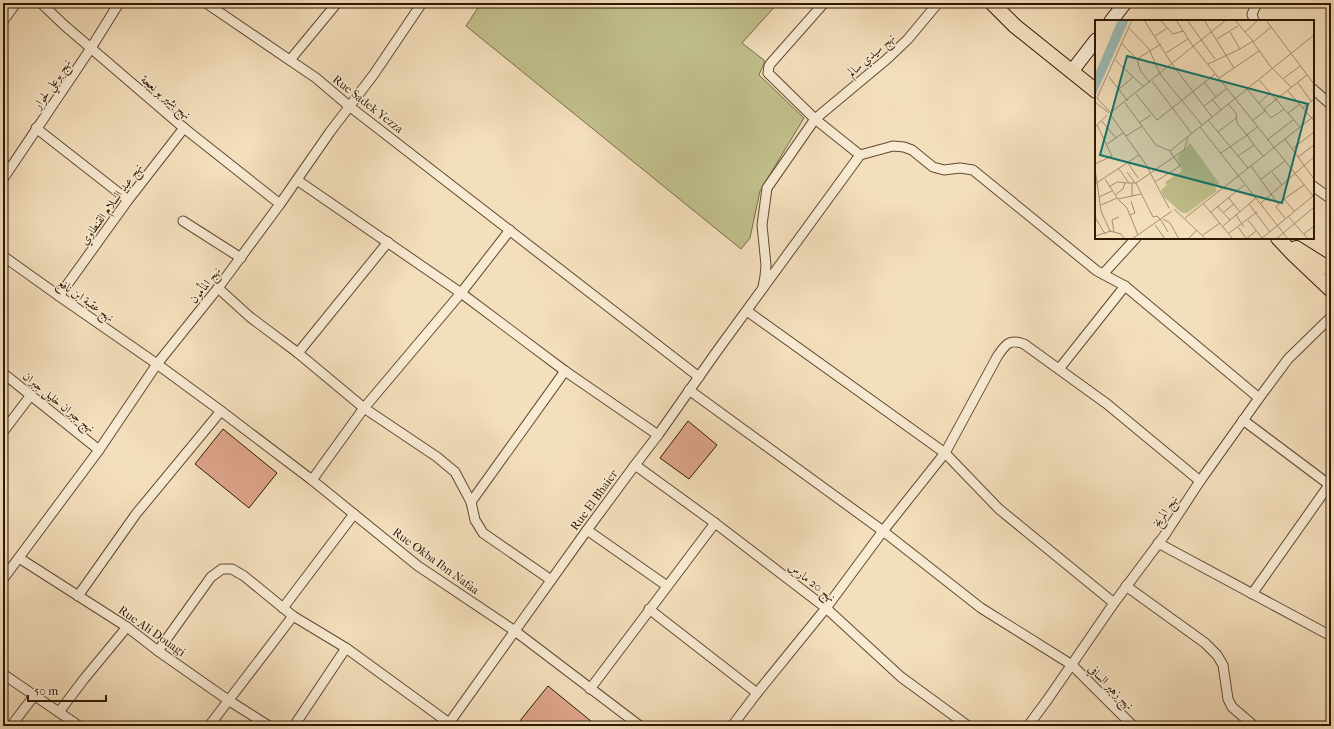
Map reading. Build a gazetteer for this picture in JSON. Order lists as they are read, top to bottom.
{
  "streets": {
    "street": [
      "نهج سيدي سالم",
      "نهج بوعلي لحوار",
      "نهج بشير بو نعجة",
      "Rue Sadek Yezza",
      "نهج عبد السلام القنطاوي",
      "نهج المأمون",
      "نهج عقبة ابن نافع",
      "نهج جبران خليل جبران",
      "Rue El Bhaier",
      "نهج المريخ",
      "Rue Okba Ibn Nafaa",
      "نهج 20 مارس",
      "Rue Ali Douagi",
      "نهج زهير السافي"
    ]
  },
  "crossings": [
    ["نهج سيدي سالم", "Rue El Bhaier"],
    ["نهج بوعلي لحوار", "نهج بشير بو نعجة"],
    ["نهج بشير بو نعجة", "نهج عبد السلام القنطاوي"],
    ["نهج بشير بو نعجة", "نهج المأمون"],
    ["Rue Sadek Yezza", "نهج المأمون"],
    ["Rue Sadek Yezza", "Rue El Bhaier"],
    ["نهج عبد السلام القنطاوي", "نهج عقبة ابن نافع"],
    ["نهج المأمون", "نهج عقبة ابن نافع"],
    ["نهج المأمون", "نهج جبران خليل جبران"],
    ["نهج المأمون", "Rue Okba Ibn Nafaa"],
    ["نهج المأمون", "Rue Ali Douagi"],
    ["نهج عقبة ابن نافع", "Rue Okba Ibn Nafaa"],
    ["Rue El Bhaier", "Rue Okba Ibn Nafaa"],
    ["Rue El Bhaier", "نهج 20 مارس"],
    ["Rue El Bhaier", "نهج زهير السافي"],
    ["نهج المريخ", "نهج زهير السافي"]
  ],
  "scale_bar": "50 m"
}
